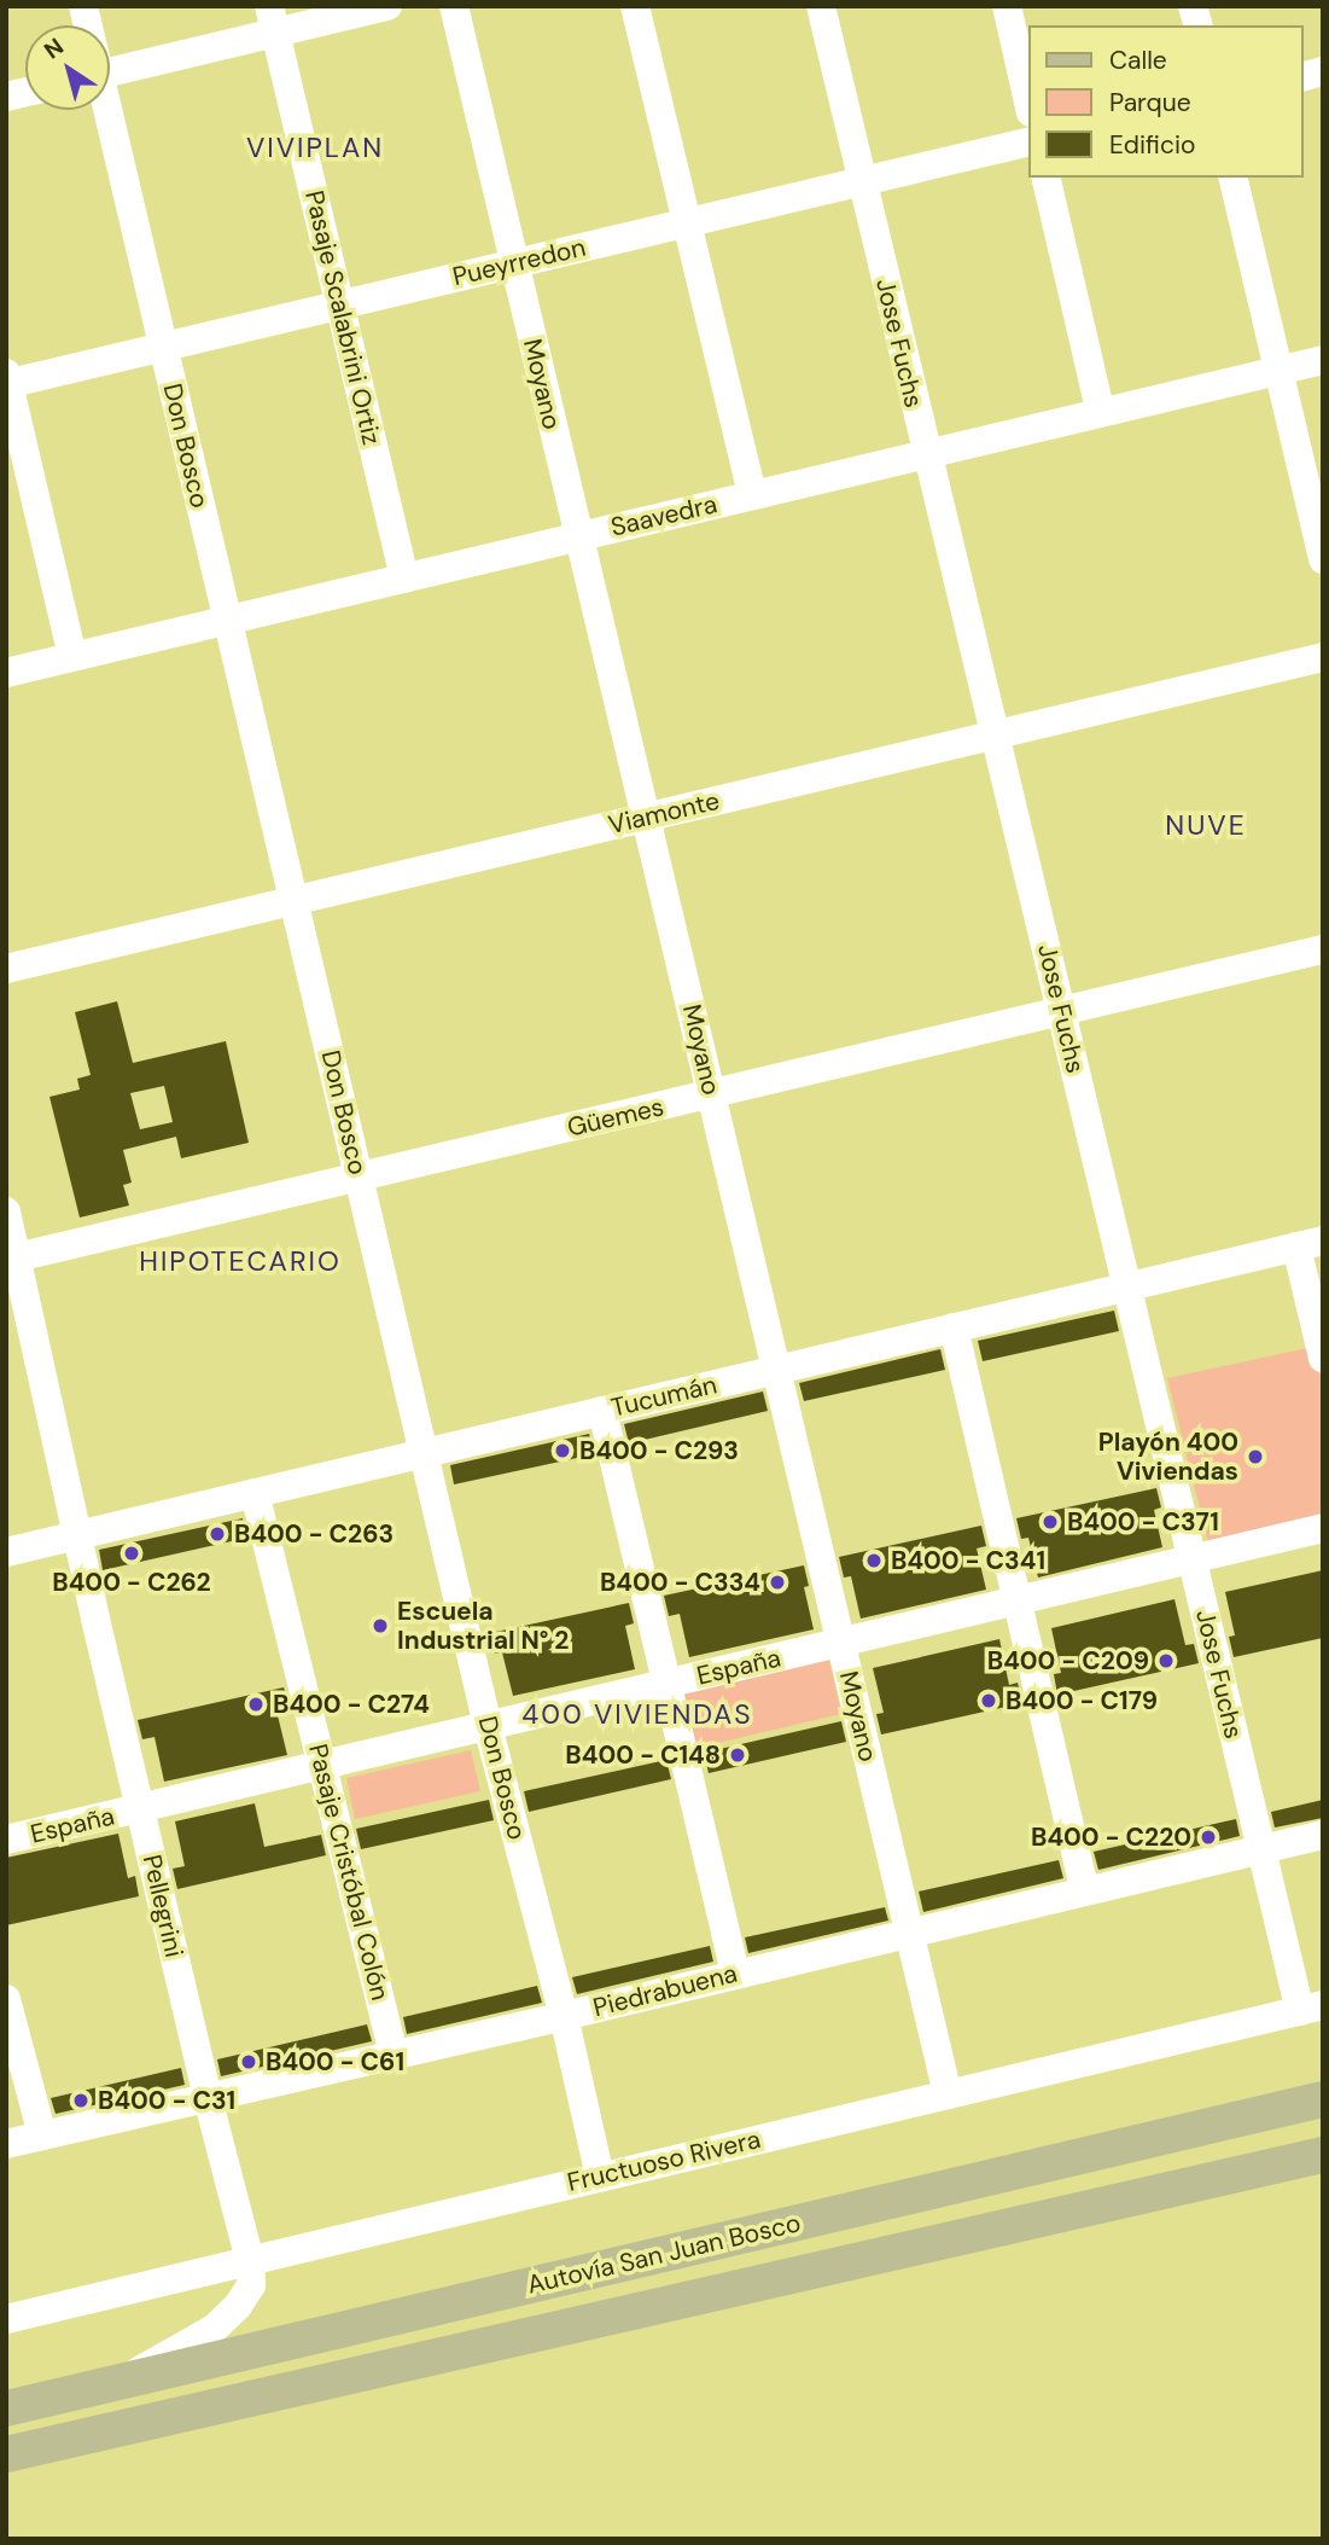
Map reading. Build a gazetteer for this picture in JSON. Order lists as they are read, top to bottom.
{
  "streets": {
    "main road": ["Autovía San Juan Bosco"],
    "street": [
      "Pueyrredon",
      "Pasaje Scalabrini Ortiz",
      "Jose Fuchs",
      "Moyano",
      "Don Bosco",
      "Saavedra",
      "Viamonte",
      "Güemes",
      "Tucumán",
      "España",
      "Pasaje Cristóbal Colón",
      "Pellegrini",
      "Piedrabuena",
      "Fructuoso Rivera"
    ]
  },
  "crossings": [
    ["Pueyrredon", "Pasaje Scalabrini Ortiz"],
    ["Pueyrredon", "Jose Fuchs"],
    ["Pueyrredon", "Moyano"],
    ["Pueyrredon", "Don Bosco"],
    ["Pasaje Scalabrini Ortiz", "Saavedra"],
    ["Jose Fuchs", "Saavedra"],
    ["Jose Fuchs", "Viamonte"],
    ["Jose Fuchs", "Güemes"],
    ["Jose Fuchs", "Tucumán"],
    ["Jose Fuchs", "España"],
    ["Jose Fuchs", "Piedrabuena"],
    ["Jose Fuchs", "Fructuoso Rivera"],
    ["Moyano", "Saavedra"],
    ["Moyano", "Viamonte"],
    ["Moyano", "Güemes"],
    ["Moyano", "Tucumán"],
    ["Moyano", "España"],
    ["Moyano", "Piedrabuena"],
    ["Moyano", "Fructuoso Rivera"],
    ["Don Bosco", "Saavedra"],
    ["Don Bosco", "Viamonte"],
    ["Don Bosco", "Güemes"],
    ["Don Bosco", "Tucumán"],
    ["Don Bosco", "España"],
    ["Don Bosco", "Piedrabuena"],
    ["Don Bosco", "Fructuoso Rivera"],
    ["Güemes", "Pellegrini"],
    ["Tucumán", "Pasaje Cristóbal Colón"],
    ["Tucumán", "Pellegrini"],
    ["España", "Pasaje Cristóbal Colón"],
    ["España", "Pellegrini"],
    ["Pasaje Cristóbal Colón", "Piedrabuena"],
    ["Pellegrini", "Piedrabuena"],
    ["Pellegrini", "Fructuoso Rivera"],
    ["Pellegrini", "Autovía San Juan Bosco"]
  ],
  "districts": [
    "VIVIPLAN",
    "NUVE",
    "HIPOTECARIO",
    "400 VIVIENDAS"
  ],
  "places": [
    "B400 - C293",
    "Playón 400 Viviendas",
    "B400 - C371",
    "B400 - C263",
    "B400 - C262",
    "B400 - C341",
    "B400 - C334",
    "Escuela Industrial N° 2",
    "B400 - C209",
    "B400 - C179",
    "B400 - C274",
    "B400 - C148",
    "B400 - C220",
    "B400 - C61",
    "B400 - C31"
  ],
  "legend": ["Calle", "Parque", "Edificio"],
  "north": "top left"
}
